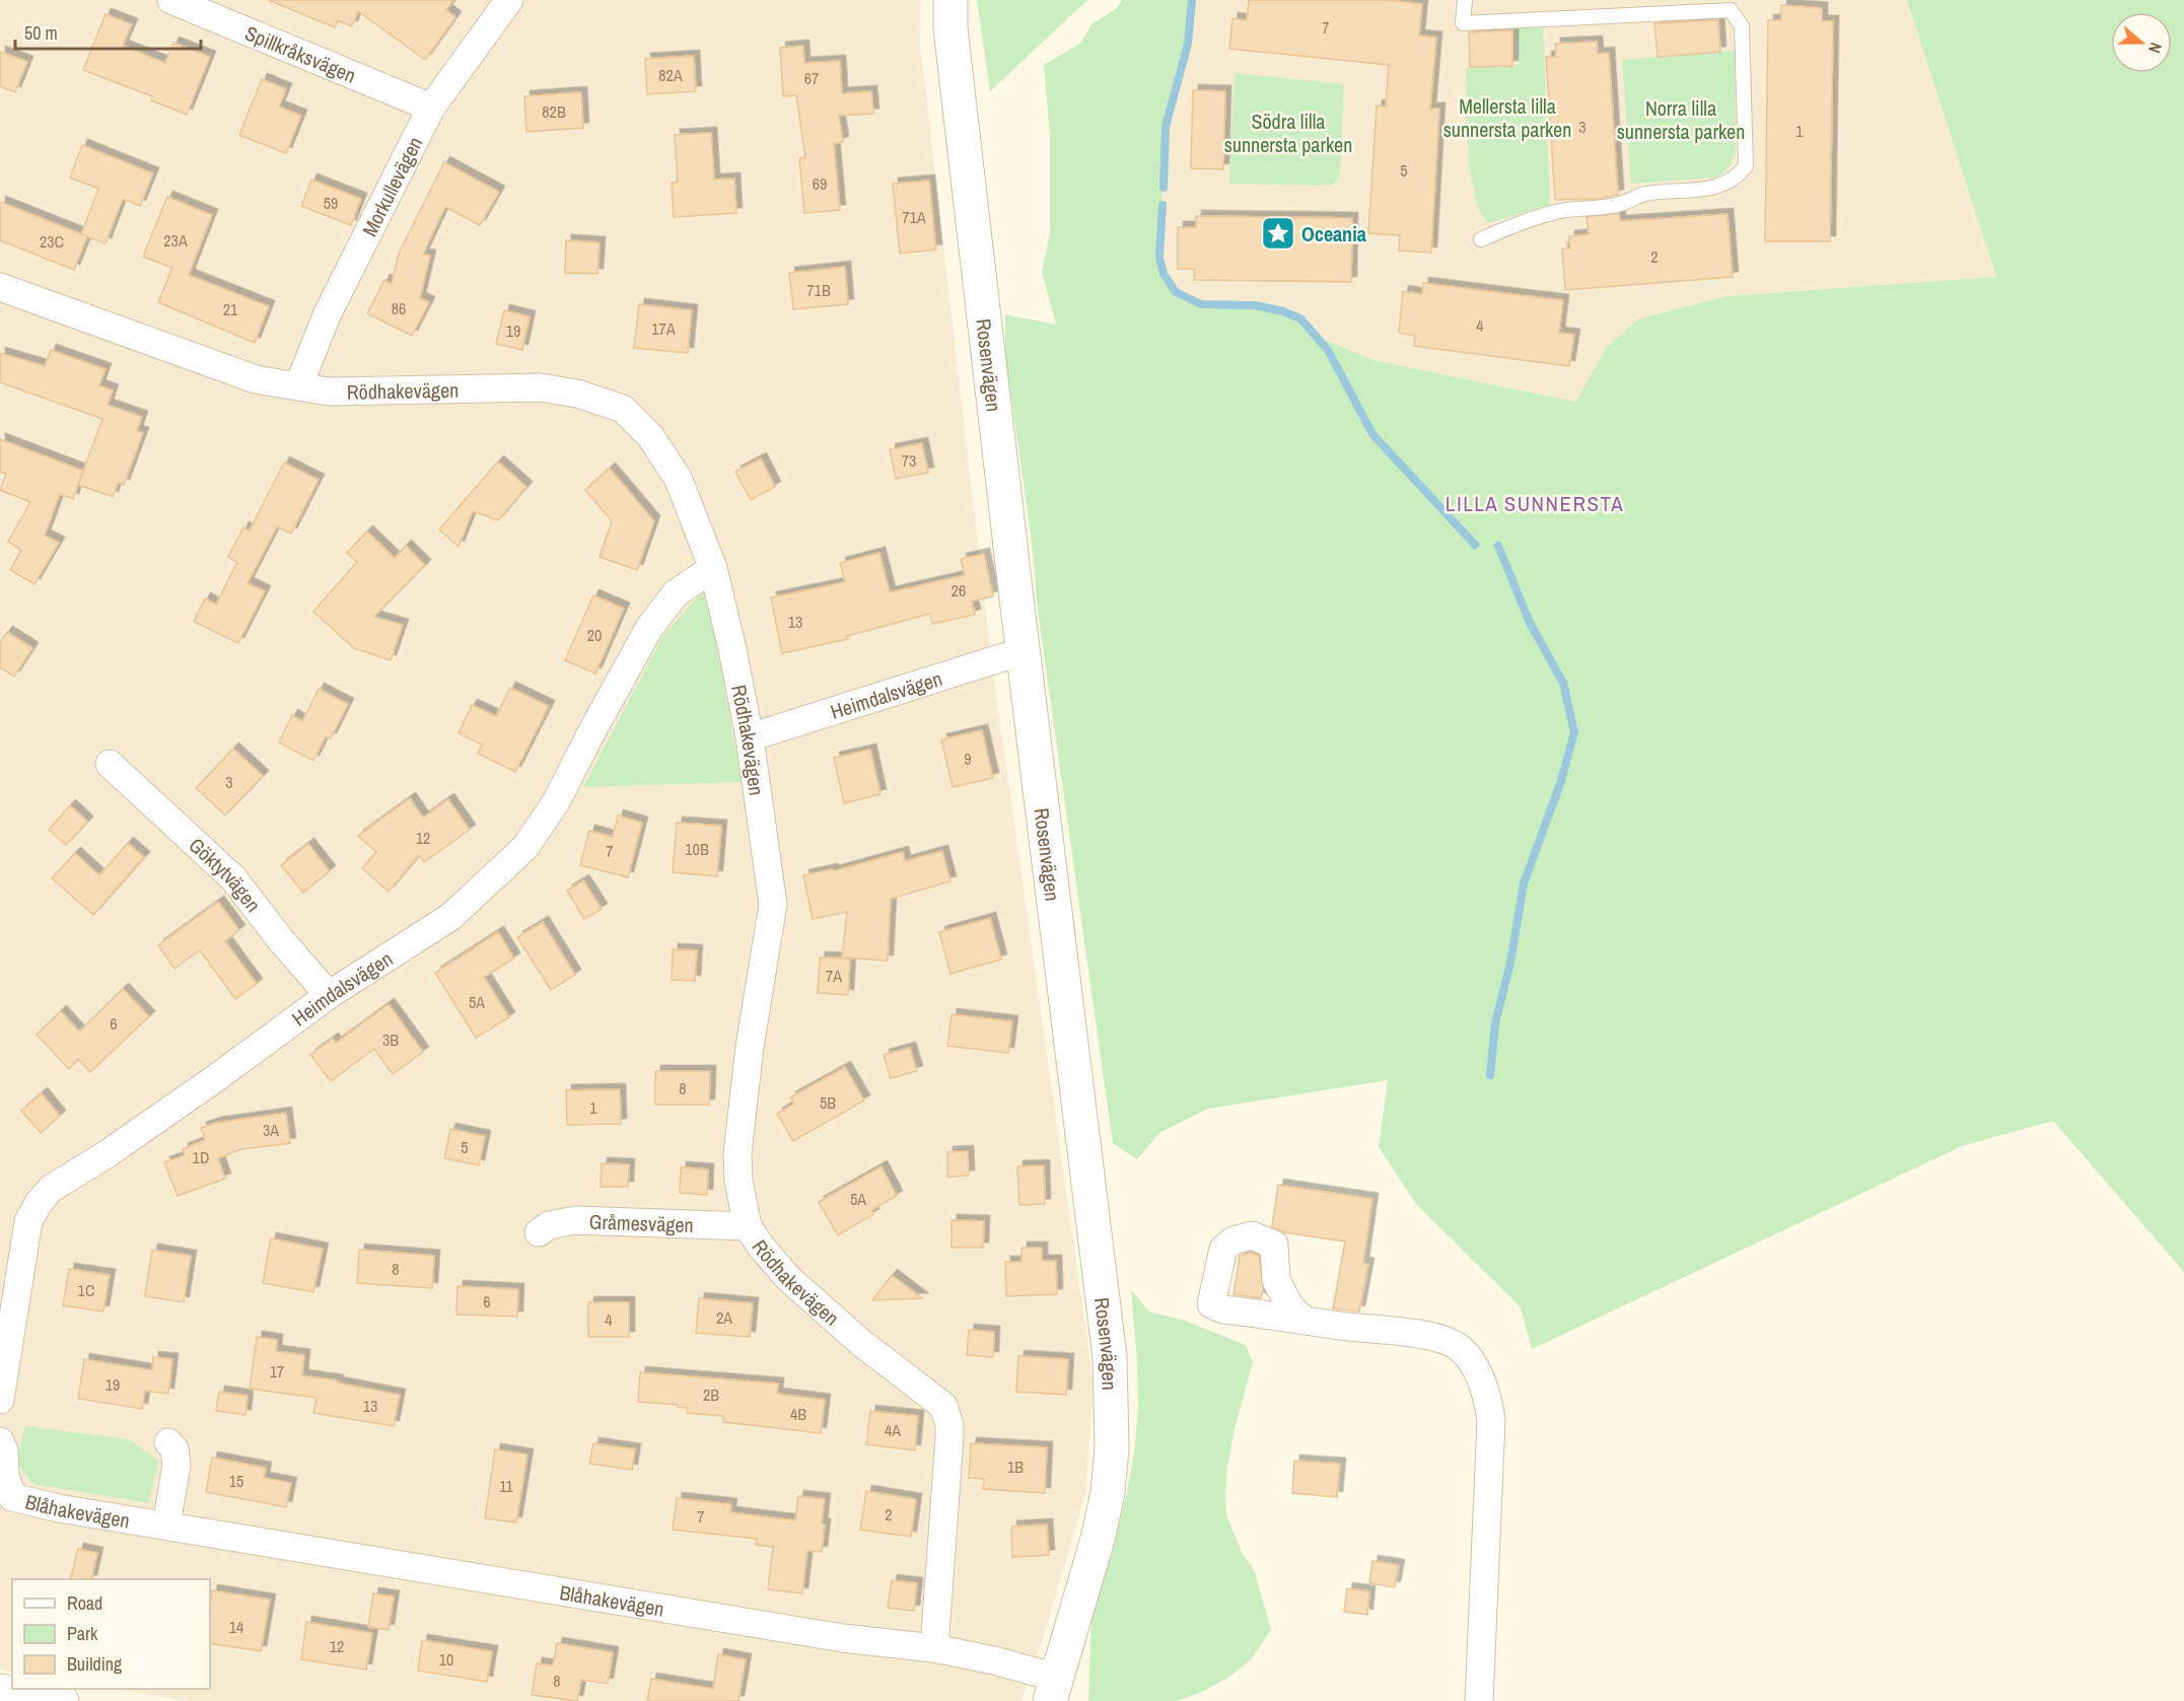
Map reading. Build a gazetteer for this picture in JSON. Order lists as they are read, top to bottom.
{
  "streets": {
    "street": [
      "Spillkråksvägen",
      "Morkullevägen",
      "Rosenvägen",
      "Rödhakevägen",
      "Heimdalsvägen",
      "Göktytvägen",
      "Gråmesvägen",
      "Blåhakevägen"
    ]
  },
  "crossings": [
    ["Spillkråksvägen", "Morkullevägen"],
    ["Morkullevägen", "Rödhakevägen"],
    ["Rosenvägen", "Heimdalsvägen"],
    ["Rosenvägen", "Blåhakevägen"],
    ["Rödhakevägen", "Heimdalsvägen"],
    ["Rödhakevägen", "Gråmesvägen"],
    ["Rödhakevägen", "Blåhakevägen"],
    ["Heimdalsvägen", "Göktytvägen"]
  ],
  "districts": ["LILLA SUNNERSTA"],
  "parks": ["Mellersta lilla sunnersta parken", "Norra lilla sunnersta parken", "Södra lilla sunnersta parken"],
  "places": {
    "place": ["Oceania"]
  },
  "house_numbers": [
    "7",
    "82A",
    "67",
    "82B",
    "3",
    "1",
    "5",
    "69",
    "59",
    "71A",
    "23A",
    "23C",
    "2",
    "71B",
    "86",
    "21",
    "4",
    "17A",
    "19",
    "73",
    "26",
    "13",
    "20",
    "9",
    "3",
    "12",
    "10B",
    "7",
    "7A",
    "5A",
    "6",
    "3B",
    "8",
    "5B",
    "1",
    "3A",
    "5",
    "1D",
    "5A",
    "8",
    "1C",
    "6",
    "2A",
    "4",
    "17",
    "19",
    "2B",
    "13",
    "4B",
    "4A",
    "1B",
    "15",
    "11",
    "2",
    "7",
    "14",
    "12",
    "10",
    "8"
  ],
  "legend": ["Road", "Park", "Building"],
  "scale_bar": "50 m",
  "north": "right"
}
